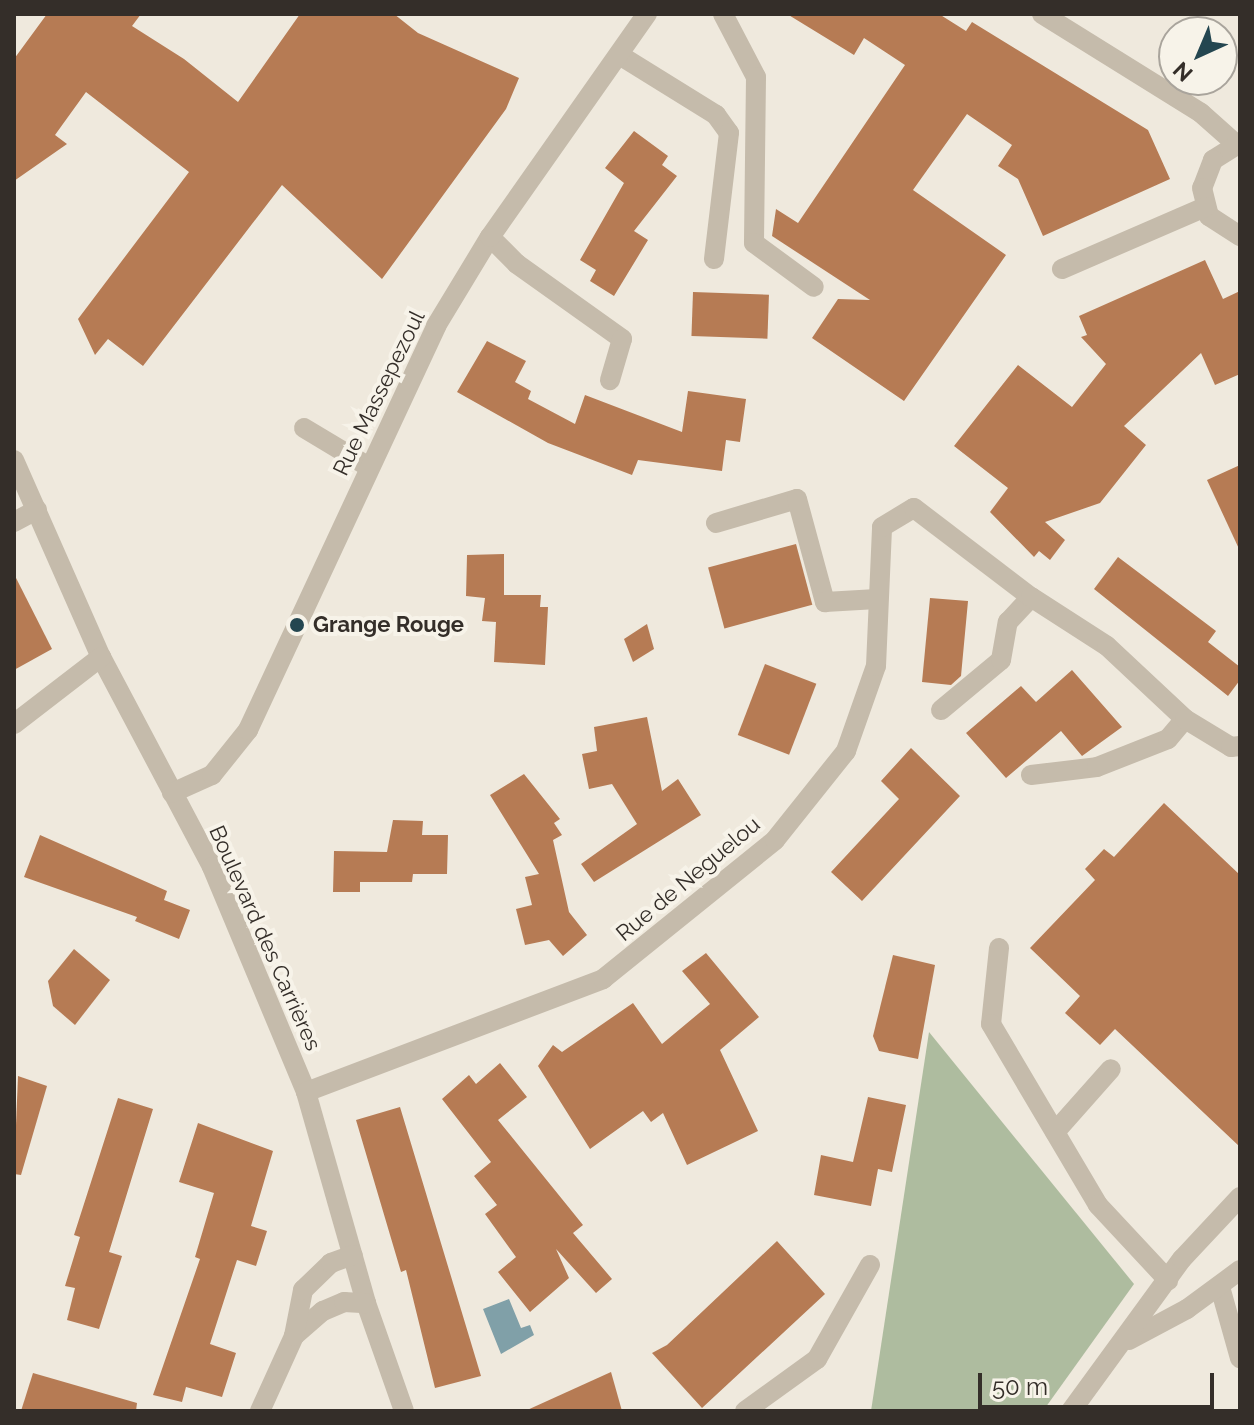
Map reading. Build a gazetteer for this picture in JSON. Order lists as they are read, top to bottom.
{
  "streets": {
    "street": ["Rue Massepezoul", "Rue de Neguelou", "Boulevard des Carrières"]
  },
  "crossings": [
    ["Rue Massepezoul", "Boulevard des Carrières"],
    ["Rue de Neguelou", "Boulevard des Carrières"]
  ],
  "places": ["Grange Rouge"],
  "scale_bar": "50 m",
  "north": "bottom left"
}
